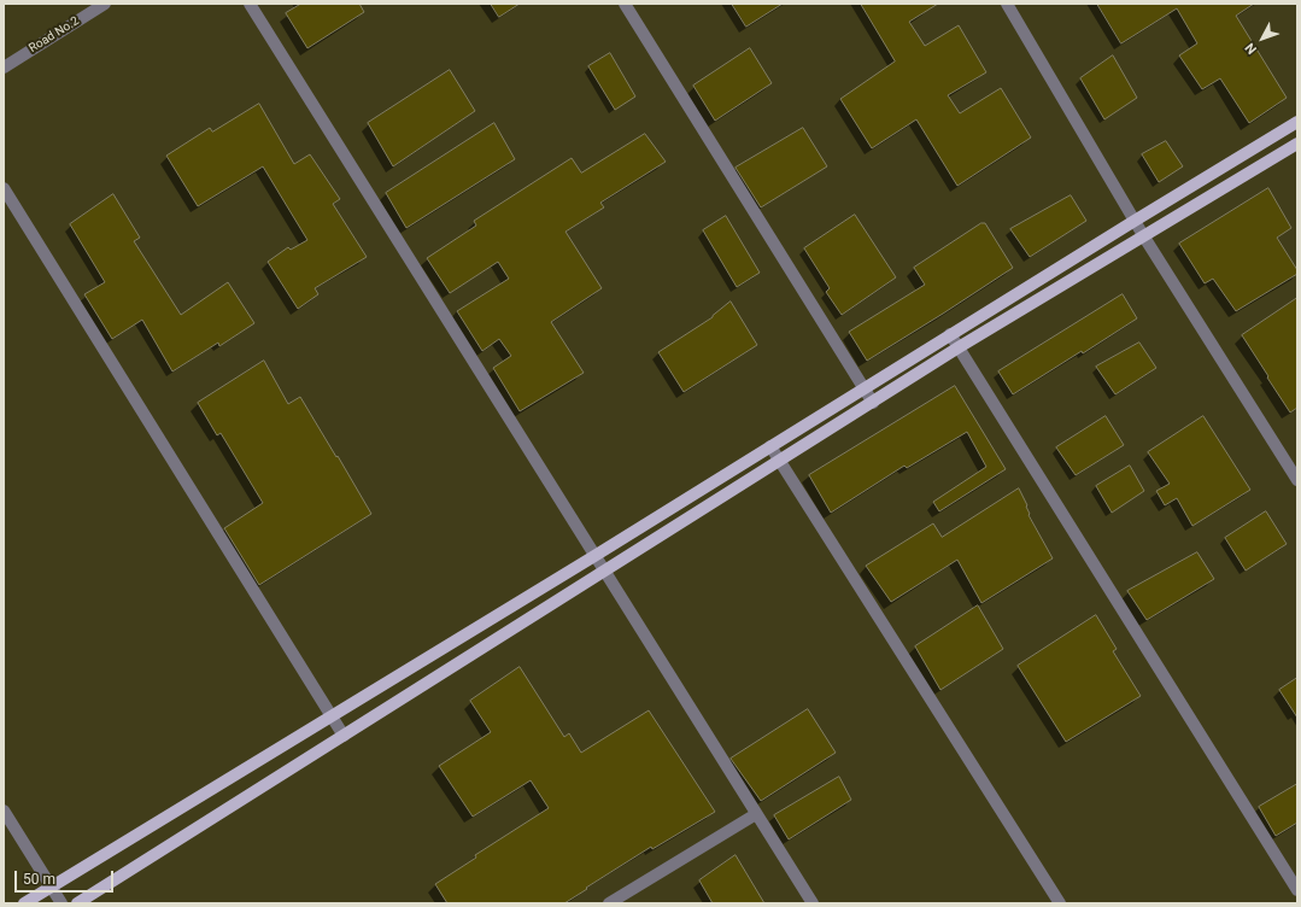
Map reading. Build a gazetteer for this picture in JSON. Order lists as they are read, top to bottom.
{
  "streets": {
    "street": ["Road No.2"]
  },
  "scale_bar": "50 m",
  "north": "bottom left"
}
